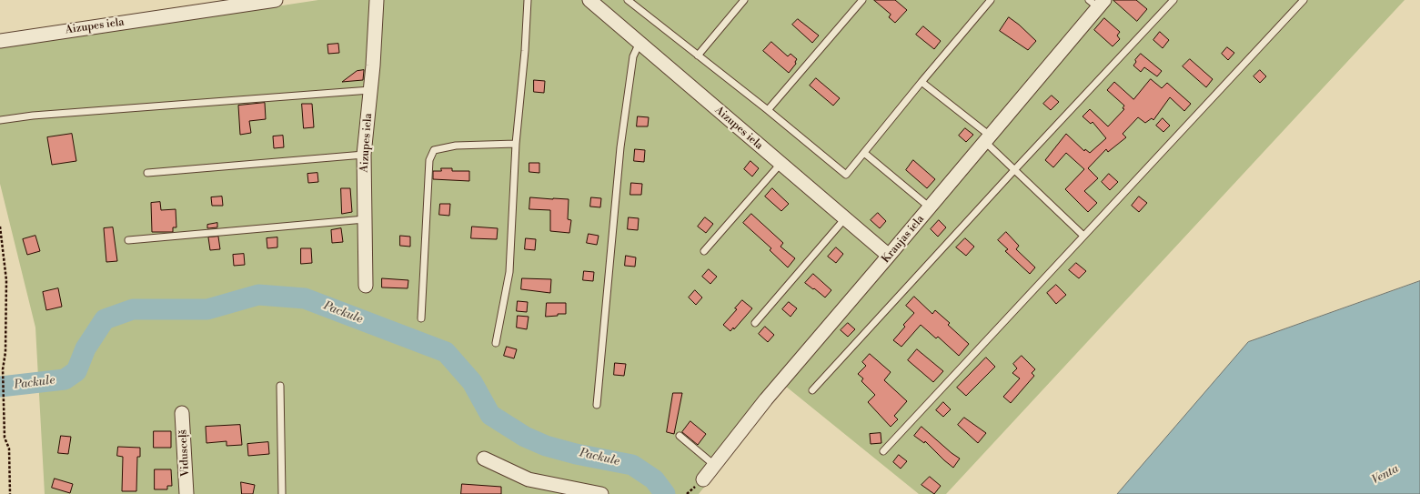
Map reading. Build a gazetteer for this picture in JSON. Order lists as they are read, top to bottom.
{
  "streets": {
    "street": ["Aizupes iela", "Kraujas iela", "Vidusceļš"]
  },
  "crossings": [
    ["Aizupes iela", "Kraujas iela"]
  ],
  "water": ["Packule", "Venta"]
}
